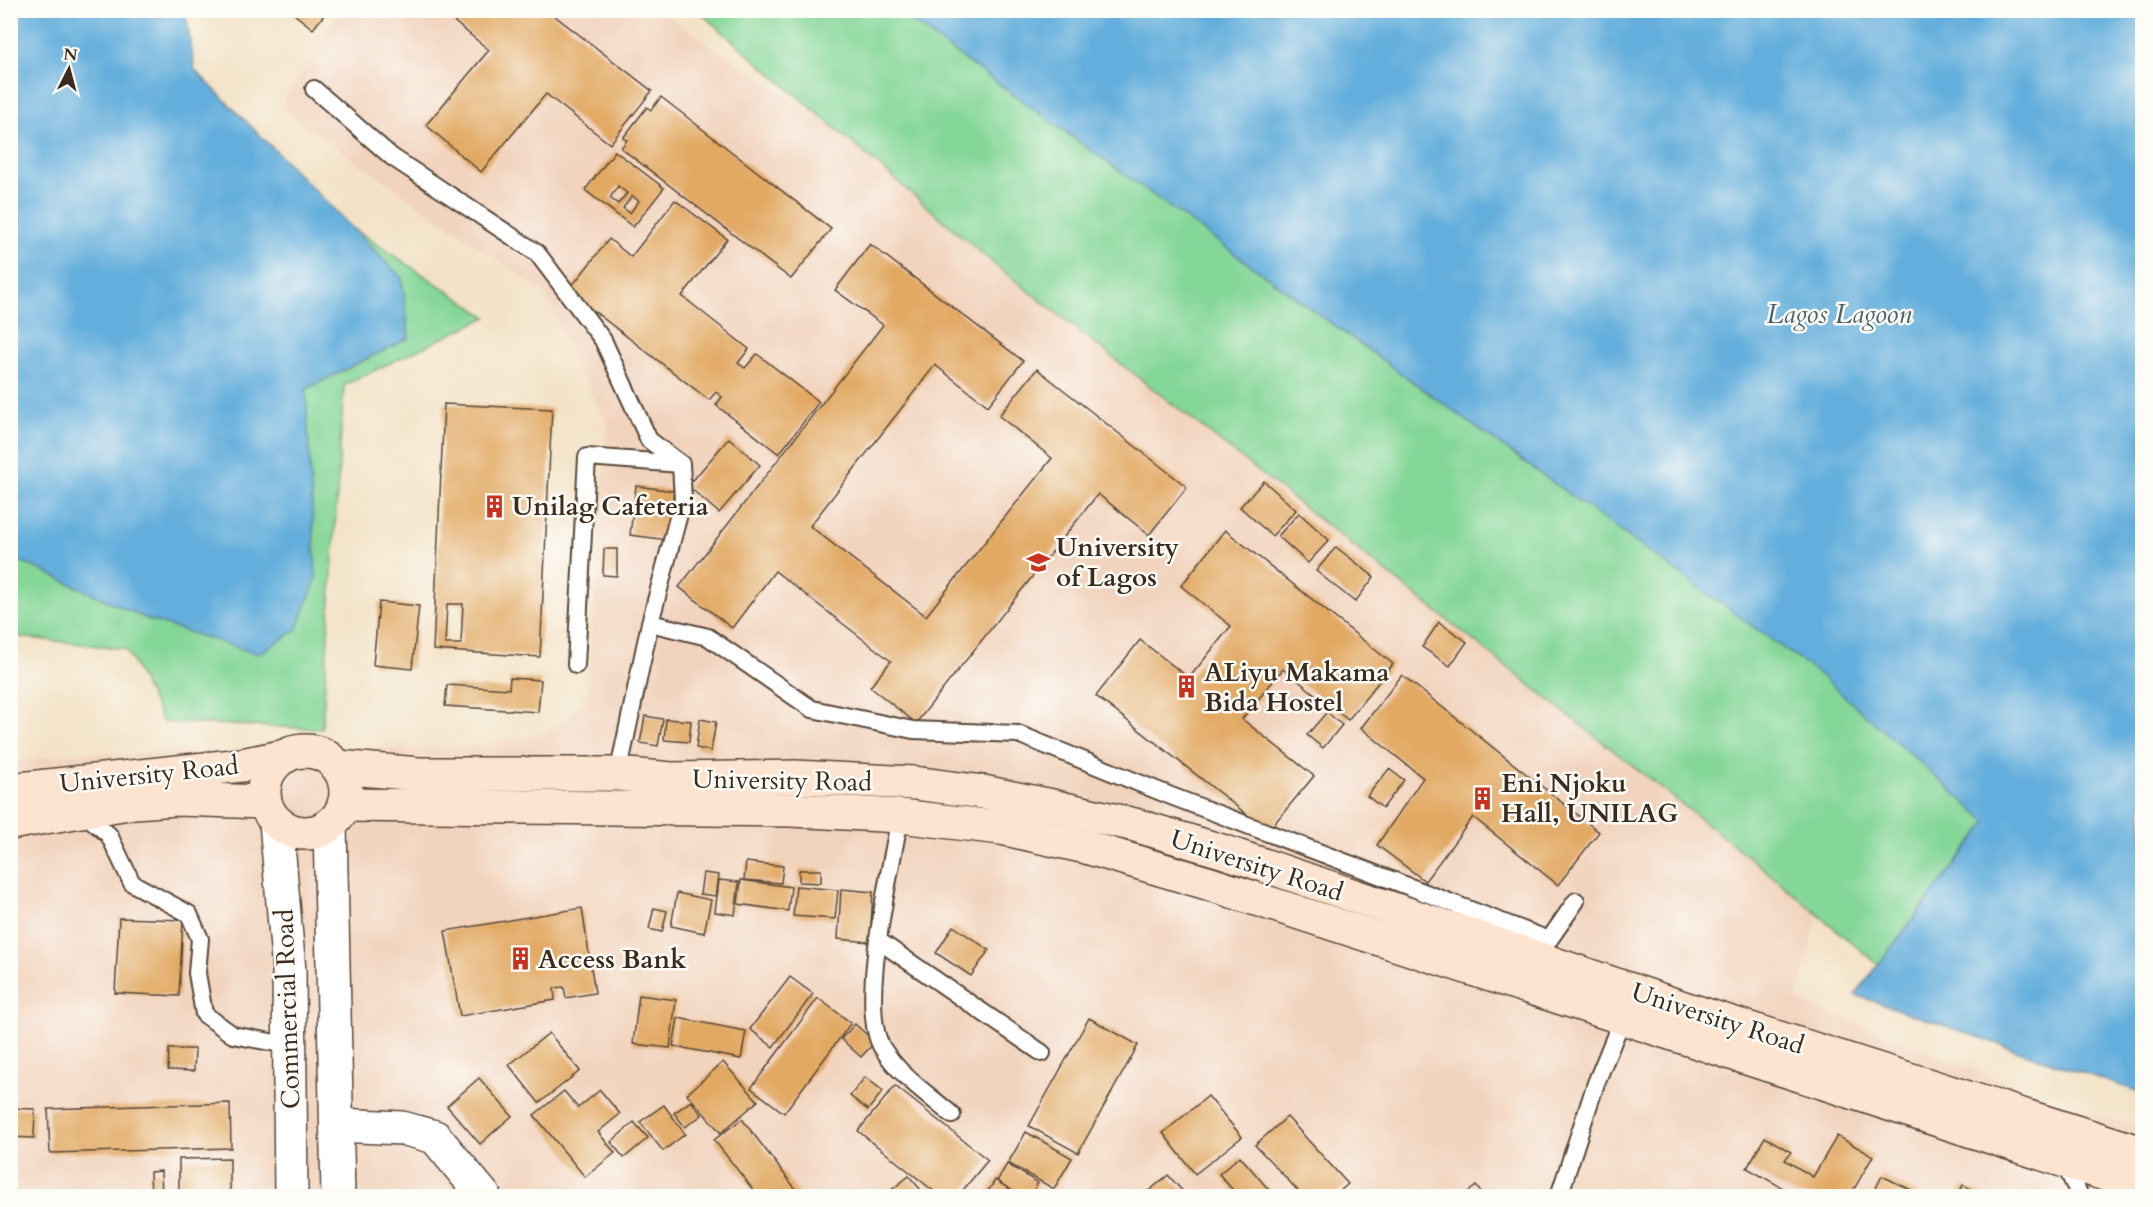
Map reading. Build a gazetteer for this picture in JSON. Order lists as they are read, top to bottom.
{
  "streets": {
    "main road": ["University Road"],
    "street": ["Commercial Road"]
  },
  "crossings": [
    ["University Road", "Commercial Road"]
  ],
  "water": ["Lagos Lagoon"],
  "places": {
    "building": [
      "Unilag Cafeteria",
      "ALiyu Makama Bida Hostel",
      "Eni Njoku Hall, UNILAG",
      "Access Bank"
    ],
    "school or university": ["University of Lagos"]
  },
  "north": "top"
}
